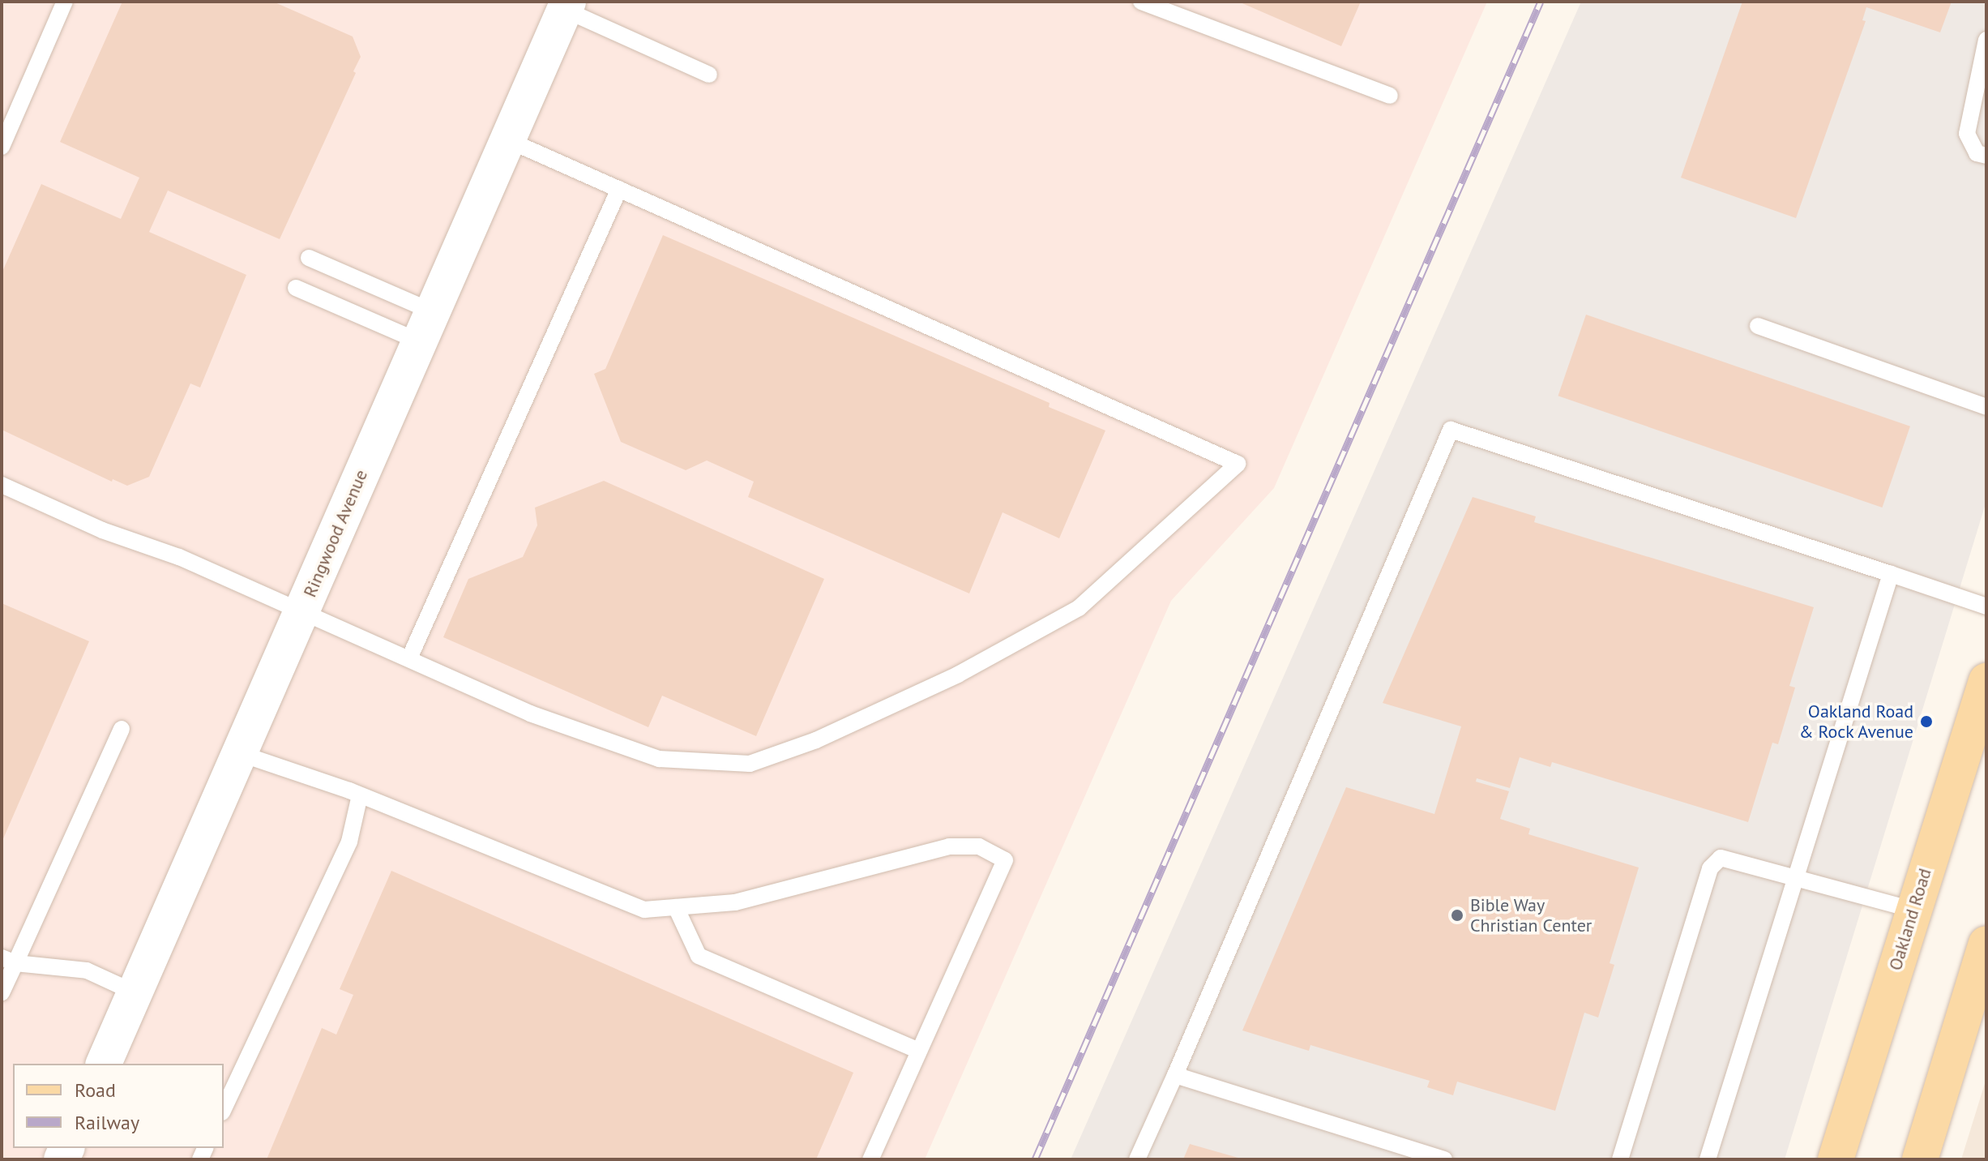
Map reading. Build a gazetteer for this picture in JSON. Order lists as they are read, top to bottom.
{
  "streets": {
    "main road": ["Oakland Road"],
    "street": ["Ringwood Avenue"]
  },
  "places": ["Oakland Road & Rock Avenue", "Bible Way Christian Center"],
  "legend": ["Road", "Railway"]
}
